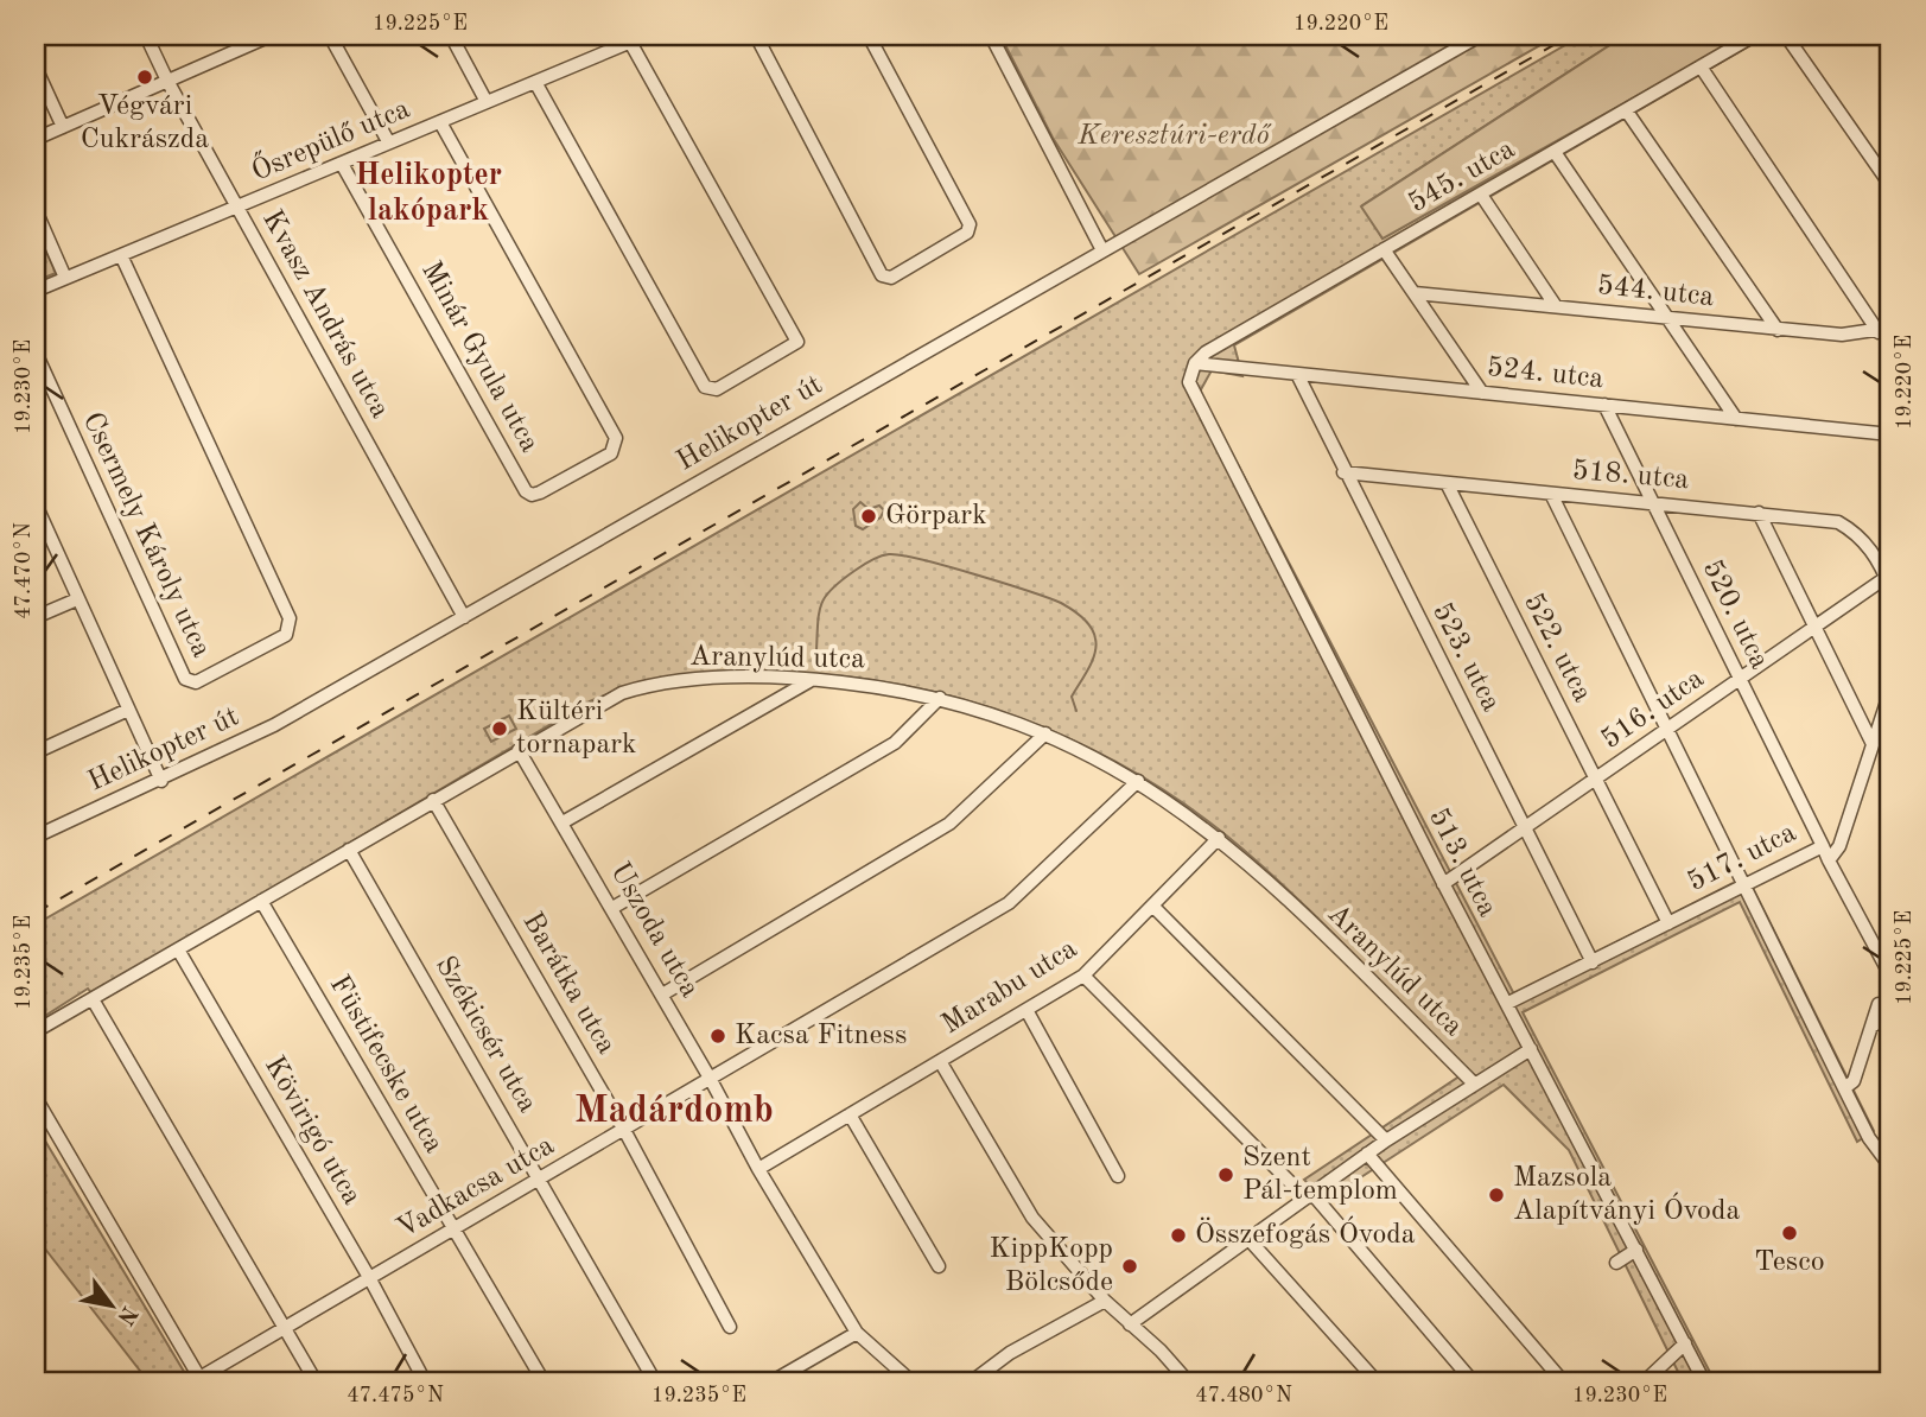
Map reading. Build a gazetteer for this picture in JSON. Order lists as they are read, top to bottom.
{
  "streets": {
    "street": [
      "Ősrepülő utca",
      "545. utca",
      "544. utca",
      "Kvasz András utca",
      "Minár Gyula utca",
      "524. utca",
      "Helikopter út",
      "518. utca",
      "Csermely Károly utca",
      "520. utca",
      "522. utca",
      "523. utca",
      "Aranylúd utca",
      "516. utca",
      "517. utca",
      "513. utca",
      "Uszoda utca",
      "Barátka utca",
      "Marabu utca",
      "Székicsér utca",
      "Füstifecske utca",
      "Kövirigó utca",
      "Vadkacsa utca"
    ]
  },
  "crossings": [
    ["Ősrepülő utca", "Kvasz András utca"],
    ["Ősrepülő utca", "Minár Gyula utca"],
    ["Ősrepülő utca", "Csermely Károly utca"],
    ["545. utca", "524. utca"],
    ["545. utca", "513. utca"],
    ["Kvasz András utca", "Helikopter út"],
    ["524. utca", "520. utca"],
    ["524. utca", "523. utca"],
    ["524. utca", "513. utca"],
    ["518. utca", "520. utca"],
    ["518. utca", "522. utca"],
    ["518. utca", "523. utca"],
    ["518. utca", "516. utca"],
    ["520. utca", "516. utca"],
    ["520. utca", "517. utca"],
    ["522. utca", "516. utca"],
    ["522. utca", "517. utca"],
    ["523. utca", "516. utca"],
    ["523. utca", "517. utca"],
    ["Aranylúd utca", "Uszoda utca"],
    ["Aranylúd utca", "Barátka utca"],
    ["Aranylúd utca", "Marabu utca"],
    ["Aranylúd utca", "Székicsér utca"],
    ["Aranylúd utca", "Füstifecske utca"],
    ["Aranylúd utca", "Kövirigó utca"],
    ["Aranylúd utca", "Vadkacsa utca"],
    ["516. utca", "513. utca"],
    ["517. utca", "513. utca"],
    ["Uszoda utca", "Marabu utca"],
    ["Uszoda utca", "Vadkacsa utca"],
    ["Barátka utca", "Vadkacsa utca"],
    ["Székicsér utca", "Vadkacsa utca"],
    ["Füstifecske utca", "Vadkacsa utca"],
    ["Kövirigó utca", "Vadkacsa utca"]
  ],
  "districts": ["Helikopter lakópark", "Madárdomb"],
  "parks": ["Keresztúri-erdő"],
  "places": [
    "Végvári Cukrászda",
    "Görpark",
    "Kültéri tornapark",
    "Kacsa Fitness",
    "Szent Pál-templom",
    "Mazsola Alapítványi Óvoda",
    "Tesco",
    "Összefogás Óvoda",
    "KippKopp Bölcsőde"
  ],
  "north": "bottom right",
  "coordinates": [
    "19.225°E",
    "19.220°E",
    "19.230°E",
    "47.470°N",
    "19.235°E",
    "47.475°N",
    "47.480°N"
  ]
}
